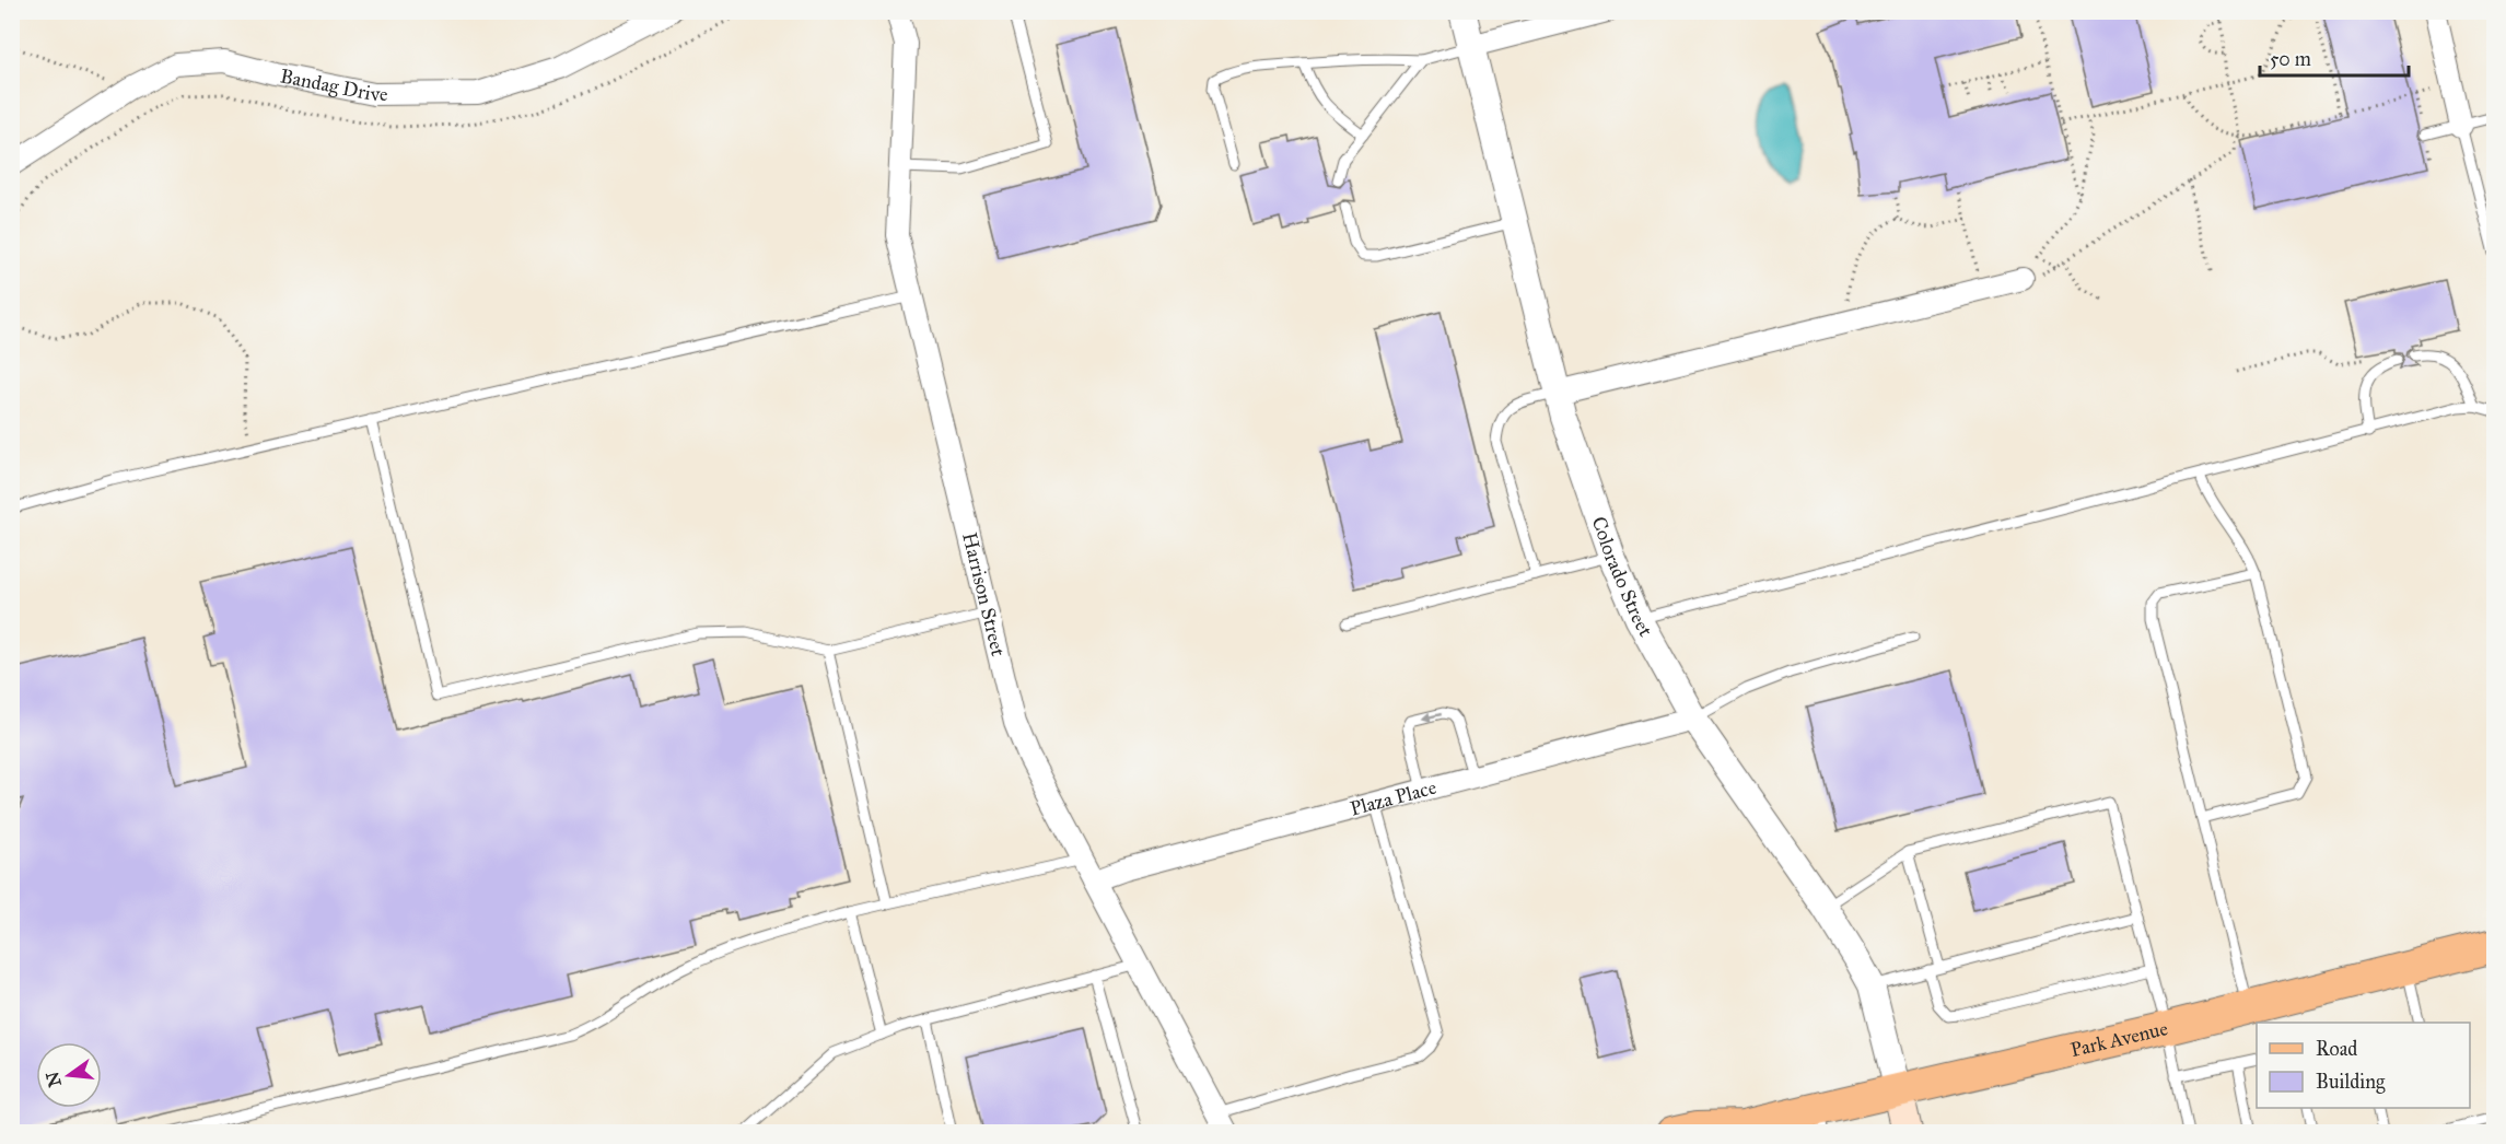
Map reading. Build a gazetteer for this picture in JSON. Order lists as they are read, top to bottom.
{
  "streets": {
    "main road": ["Park Avenue"],
    "street": [
      "Bandag Drive",
      "Colorado Street",
      "Harrison Street",
      "Plaza Place"
    ]
  },
  "crossings": [
    ["Colorado Street", "Plaza Place"],
    ["Colorado Street", "Park Avenue"],
    ["Harrison Street", "Plaza Place"]
  ],
  "legend": ["Road", "Building"],
  "scale_bar": "50 m",
  "north": "left"
}
